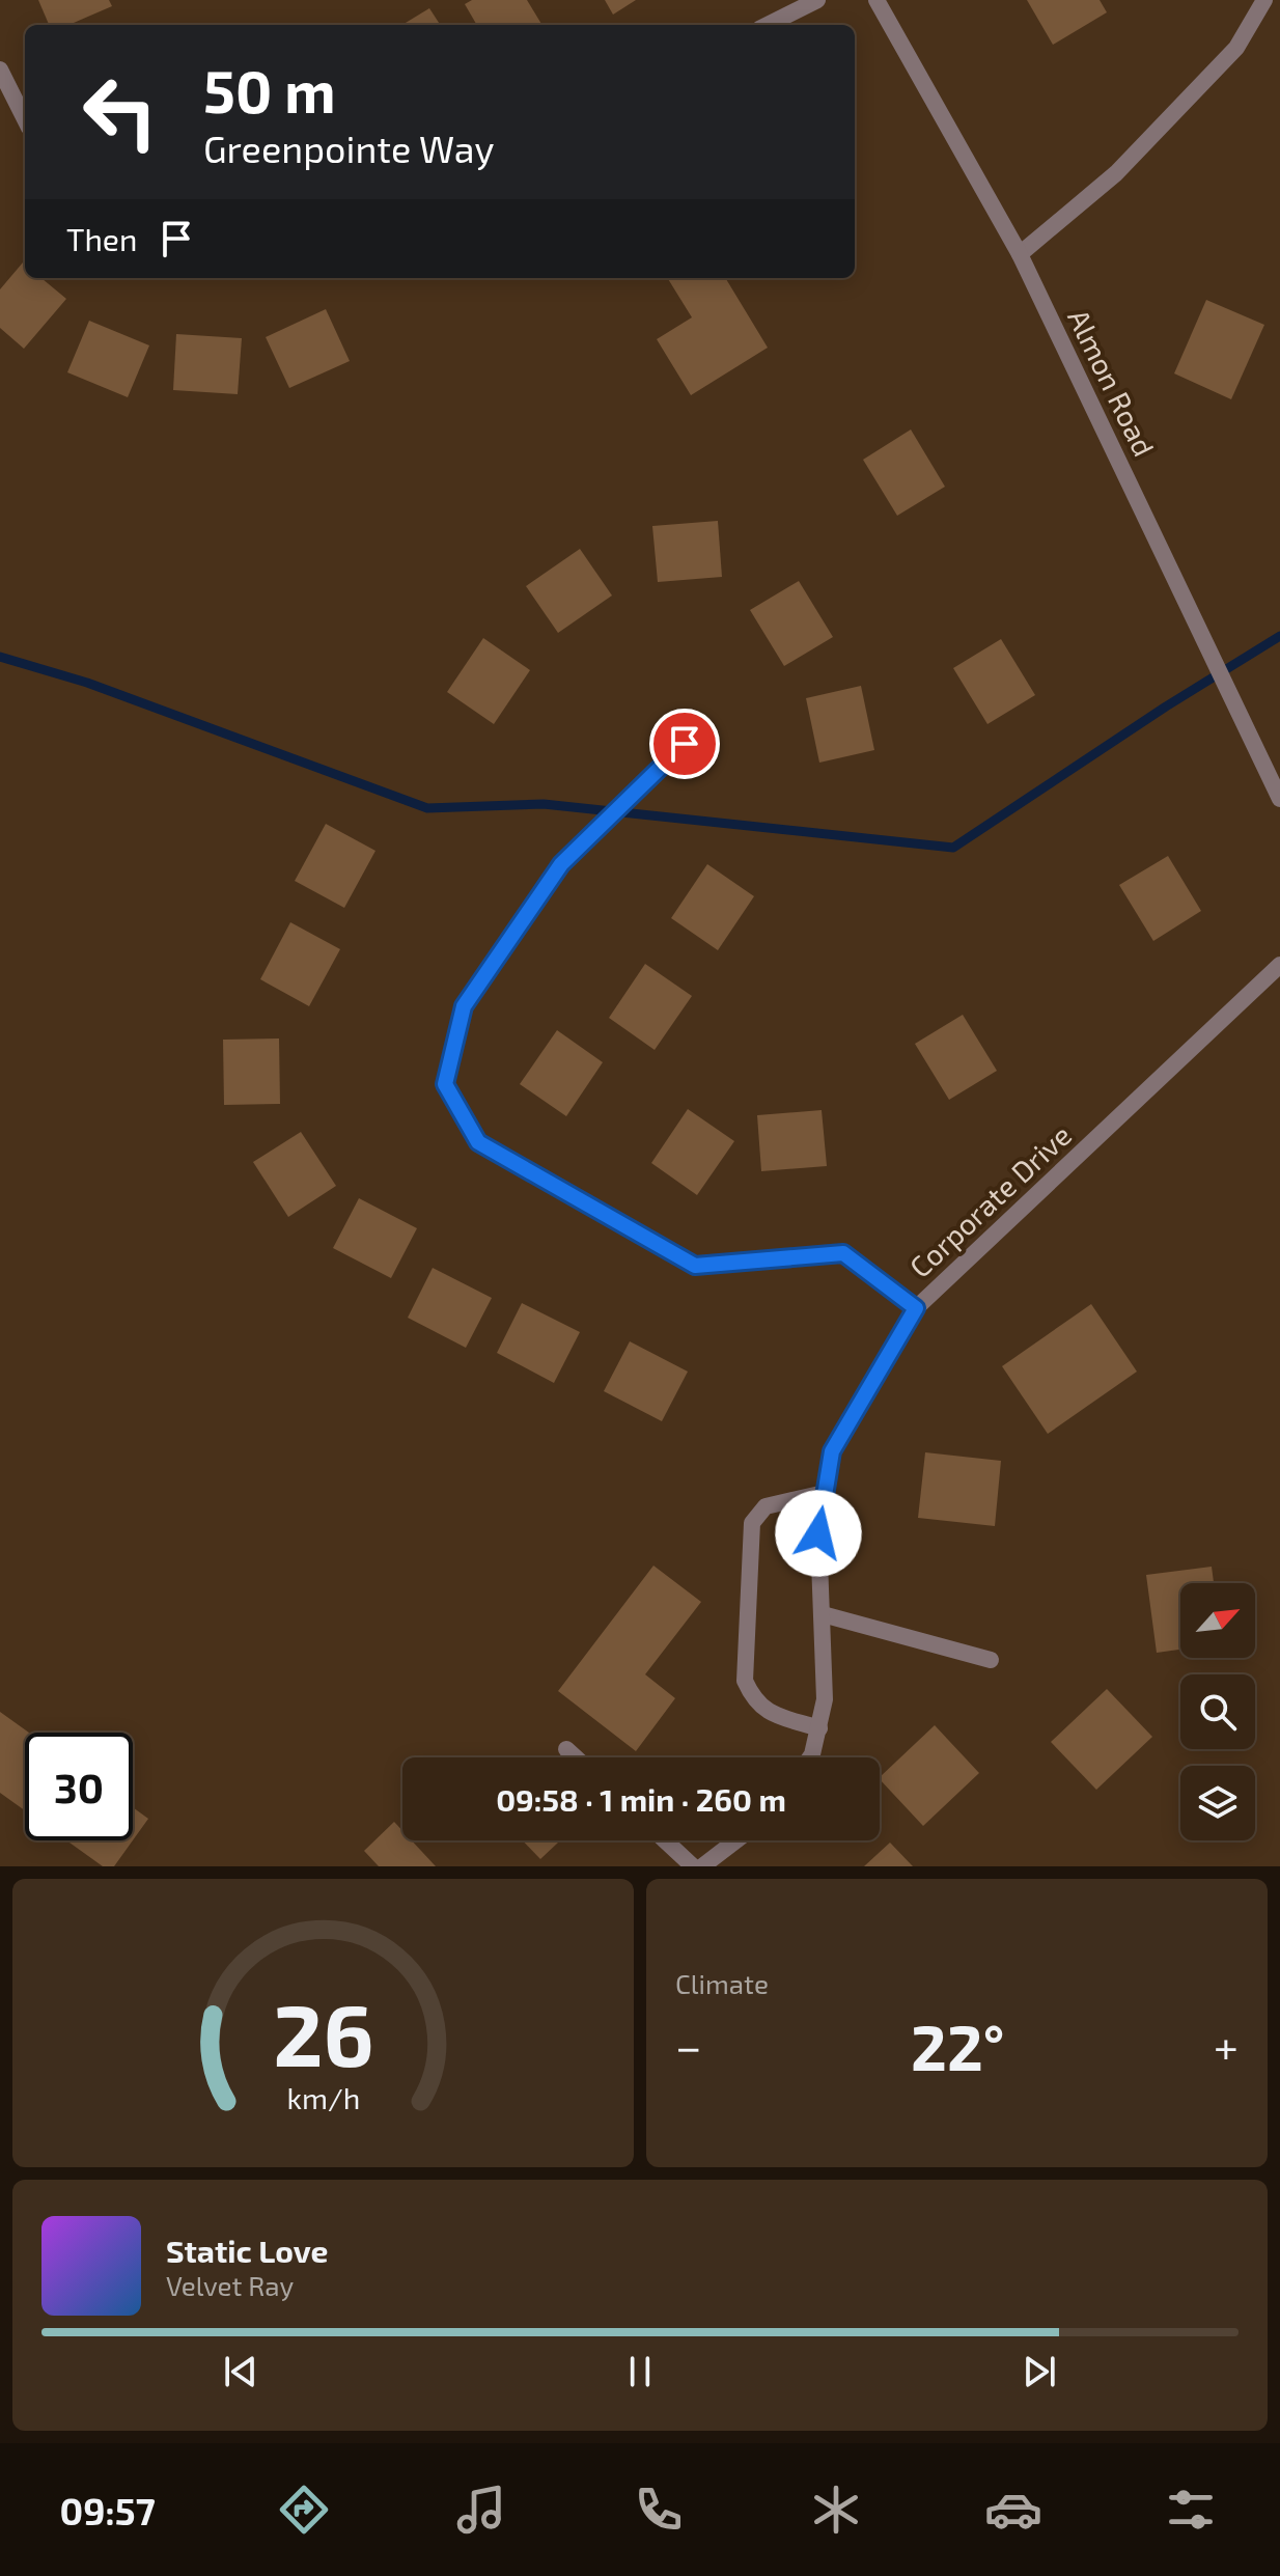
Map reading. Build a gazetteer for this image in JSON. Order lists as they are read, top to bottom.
{
  "streets": {
    "street": ["Almon Road", "Corporate Drive"]
  },
  "north": "top right",
  "page": {
    "turn": ["50 m", "Greenpointe Way"],
    "then": "Then",
    "limit": "30",
    "trip": "09:58 · 1 min · 260 m",
    "tile": "Climate",
    "heat": ["−", "22°", "+"],
    "song": ["Static Love", "Velvet Ray"],
    "tabs": "09:57",
    "gauge": ["26", "km/h"]
  }
}
